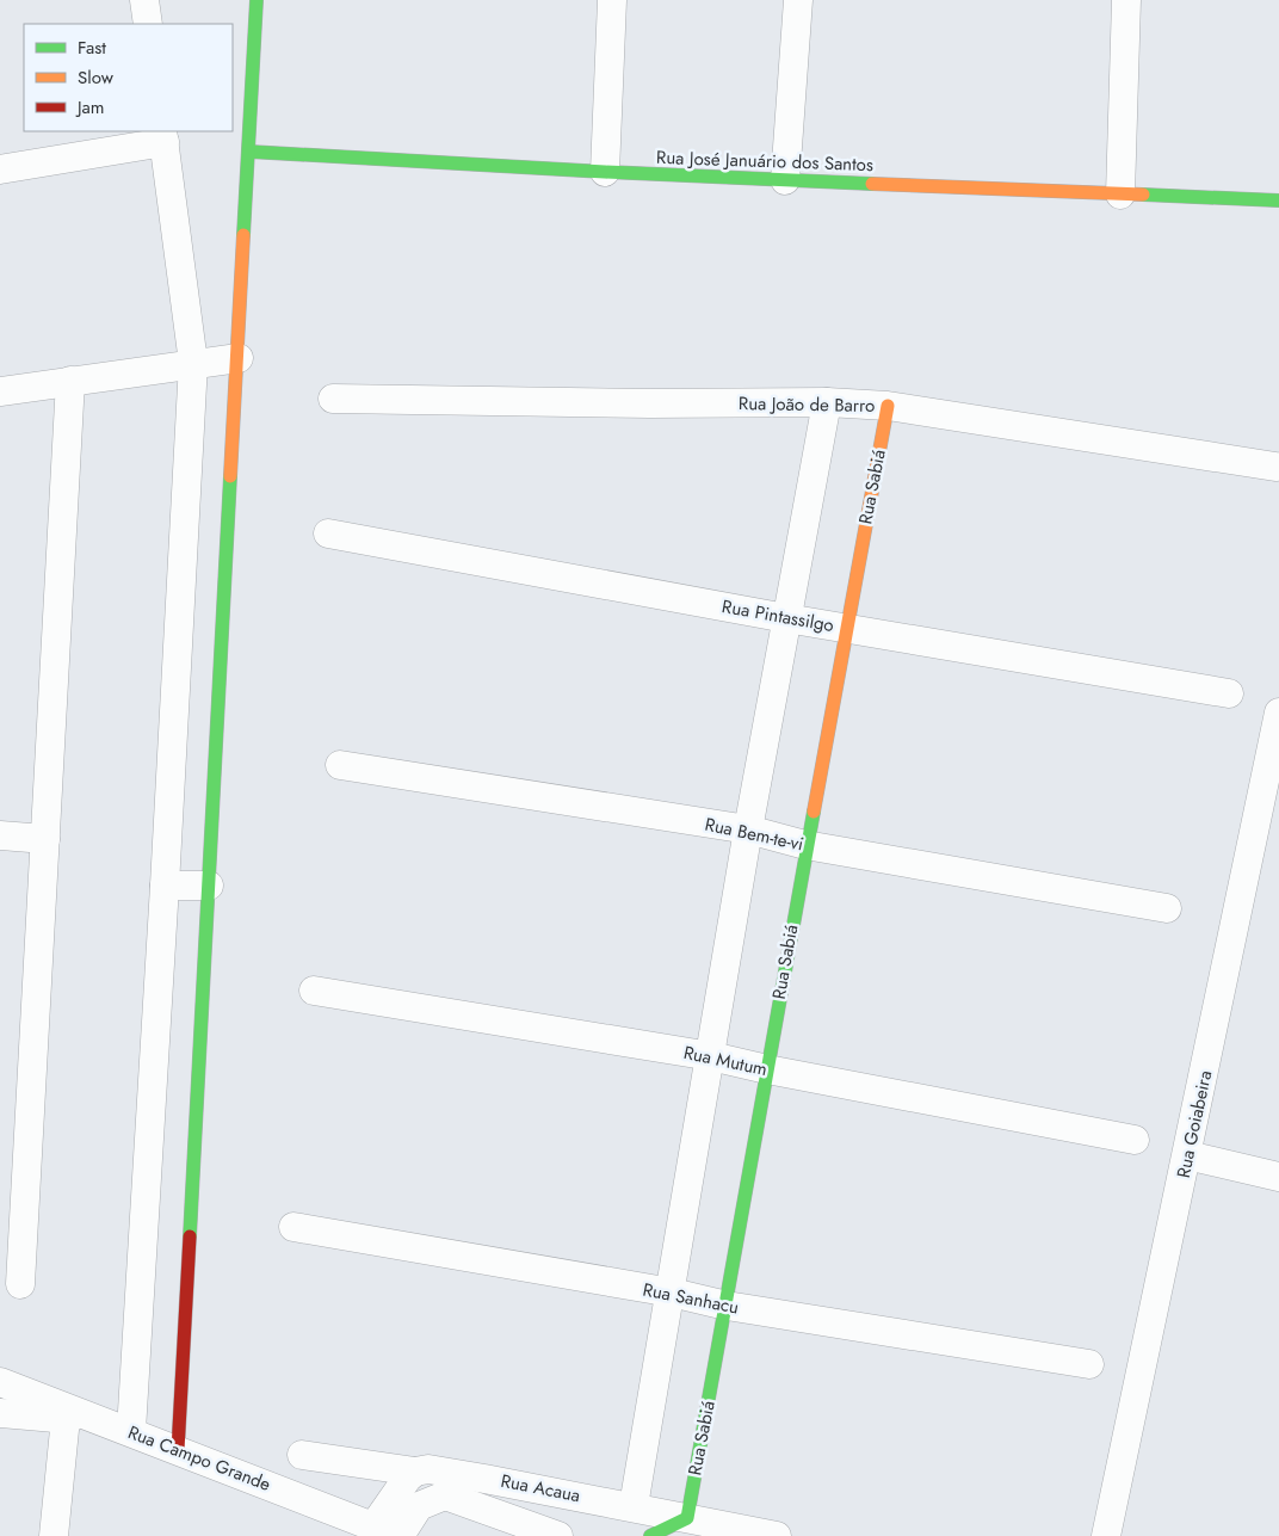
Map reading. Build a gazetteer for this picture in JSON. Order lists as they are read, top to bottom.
{
  "streets": {
    "street": [
      "Rua José Januário dos Santos",
      "Rua João de Barro",
      "Rua Sabiá",
      "Rua Pintassilgo",
      "Rua Bem-te-vi",
      "Rua Mutum",
      "Rua Goiabeira",
      "Rua Sanhacu",
      "Rua Campo Grande",
      "Rua Acaua"
    ]
  },
  "crossings": [
    ["Rua João de Barro", "Rua Sabiá"],
    ["Rua Sabiá", "Rua Pintassilgo"],
    ["Rua Sabiá", "Rua Bem-te-vi"],
    ["Rua Sabiá", "Rua Mutum"],
    ["Rua Sabiá", "Rua Sanhacu"],
    ["Rua Sabiá", "Rua Acaua"]
  ],
  "legend": ["Fast", "Slow", "Jam"]
}
